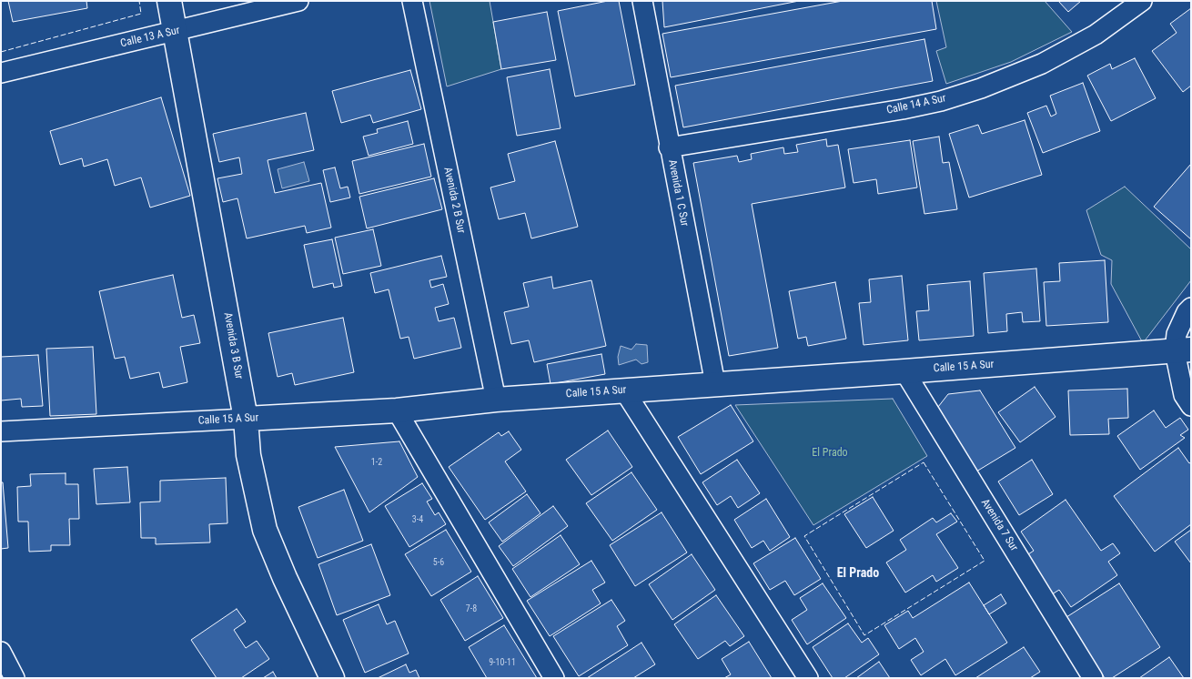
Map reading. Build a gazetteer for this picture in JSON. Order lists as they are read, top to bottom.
{
  "streets": {
    "street": [
      "Calle 13 A Sur",
      "Calle 14 A Sur",
      "Avenida 1 C Sur",
      "Avenida 2 B Sur",
      "Avenida 3 B Sur",
      "Calle 15 A Sur",
      "Avenida 7 Sur"
    ]
  },
  "crossings": [
    ["Calle 13 A Sur", "Avenida 3 B Sur"],
    ["Calle 14 A Sur", "Avenida 1 C Sur"],
    ["Avenida 1 C Sur", "Calle 15 A Sur"],
    ["Avenida 2 B Sur", "Calle 15 A Sur"],
    ["Avenida 3 B Sur", "Calle 15 A Sur"],
    ["Calle 15 A Sur", "Avenida 7 Sur"]
  ],
  "districts": ["El Prado"],
  "parks": ["El Prado"],
  "house_numbers": [
    "1-2",
    "3-4",
    "5-6",
    "7-8",
    "9-10-11"
  ]
}
